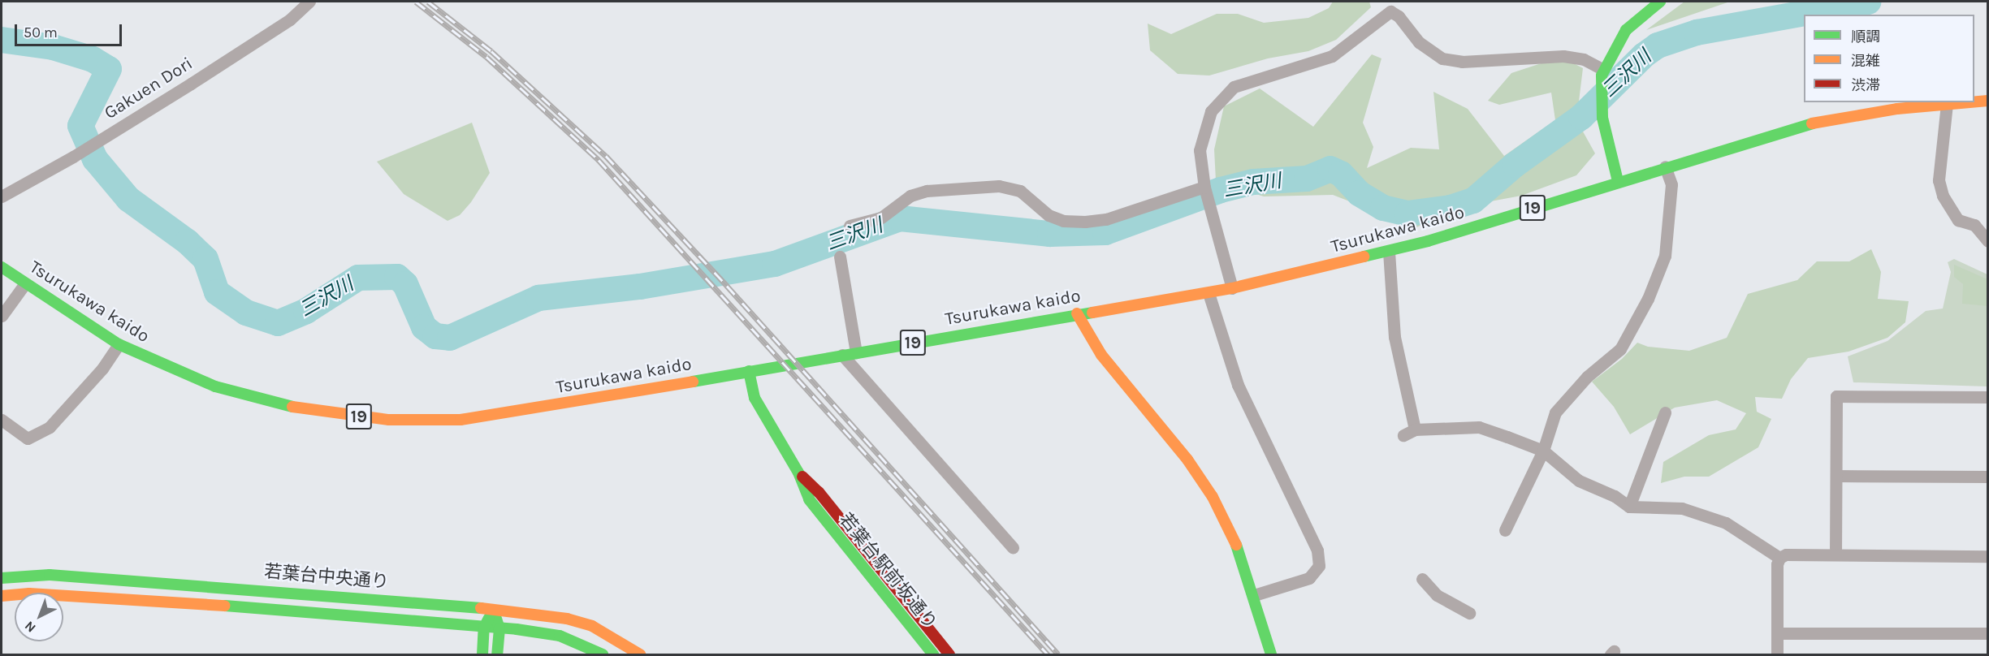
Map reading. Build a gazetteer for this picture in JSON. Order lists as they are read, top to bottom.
{
  "streets": {
    "main road": [
      "19",
      "Tsurukawa kaido",
      "若葉台駅前坂通り",
      "若葉台中央通り"
    ],
    "street": ["Gakuen Dori"]
  },
  "water": ["三沢川"],
  "legend": ["順調", "混雑", "渋滞"],
  "scale_bar": "50 m",
  "north": "bottom left"
}
